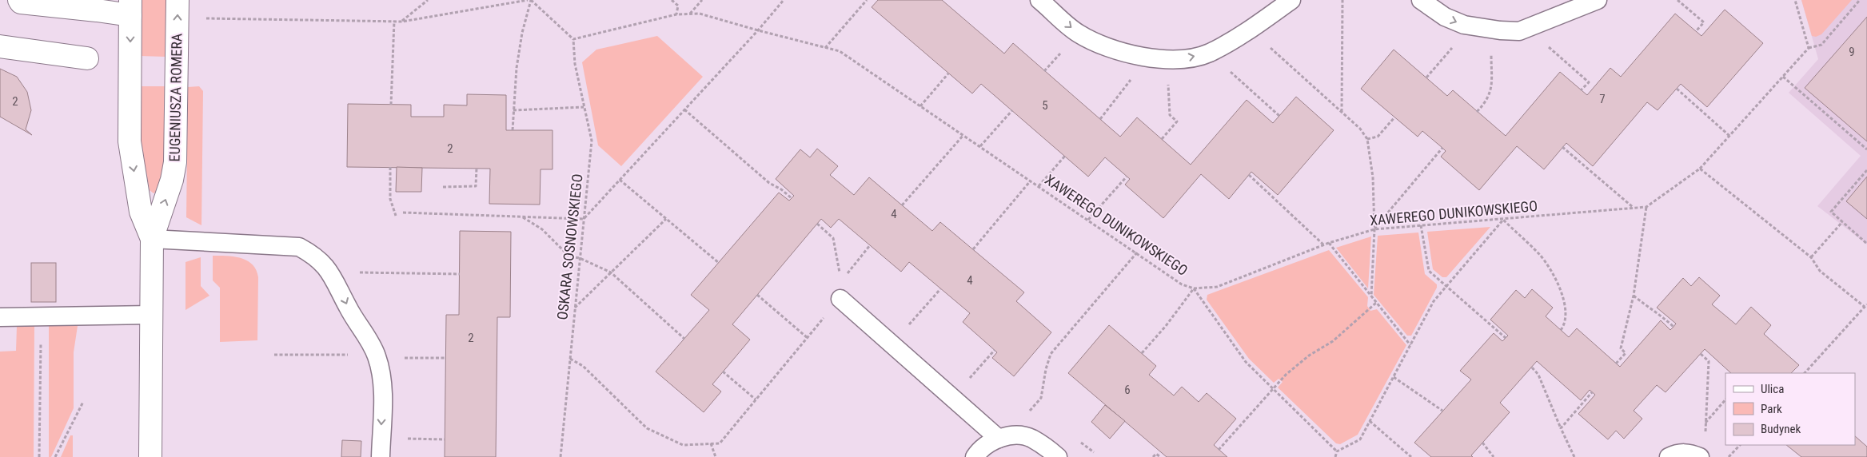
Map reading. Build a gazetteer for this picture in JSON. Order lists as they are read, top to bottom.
{
  "streets": {
    "street": ["EUGENIUSZA ROMERA"],
    "path": ["XAWEREGO DUNIKOWSKIEGO", "OSKARA SOSNOWSKIEGO"]
  },
  "crossings": [
    ["XAWEREGO DUNIKOWSKIEGO", "OSKARA SOSNOWSKIEGO"]
  ],
  "house_numbers": [
    "9",
    "7",
    "2",
    "5",
    "2",
    "4",
    "4",
    "2",
    "6"
  ],
  "legend": ["Ulica", "Park", "Budynek"]
}
